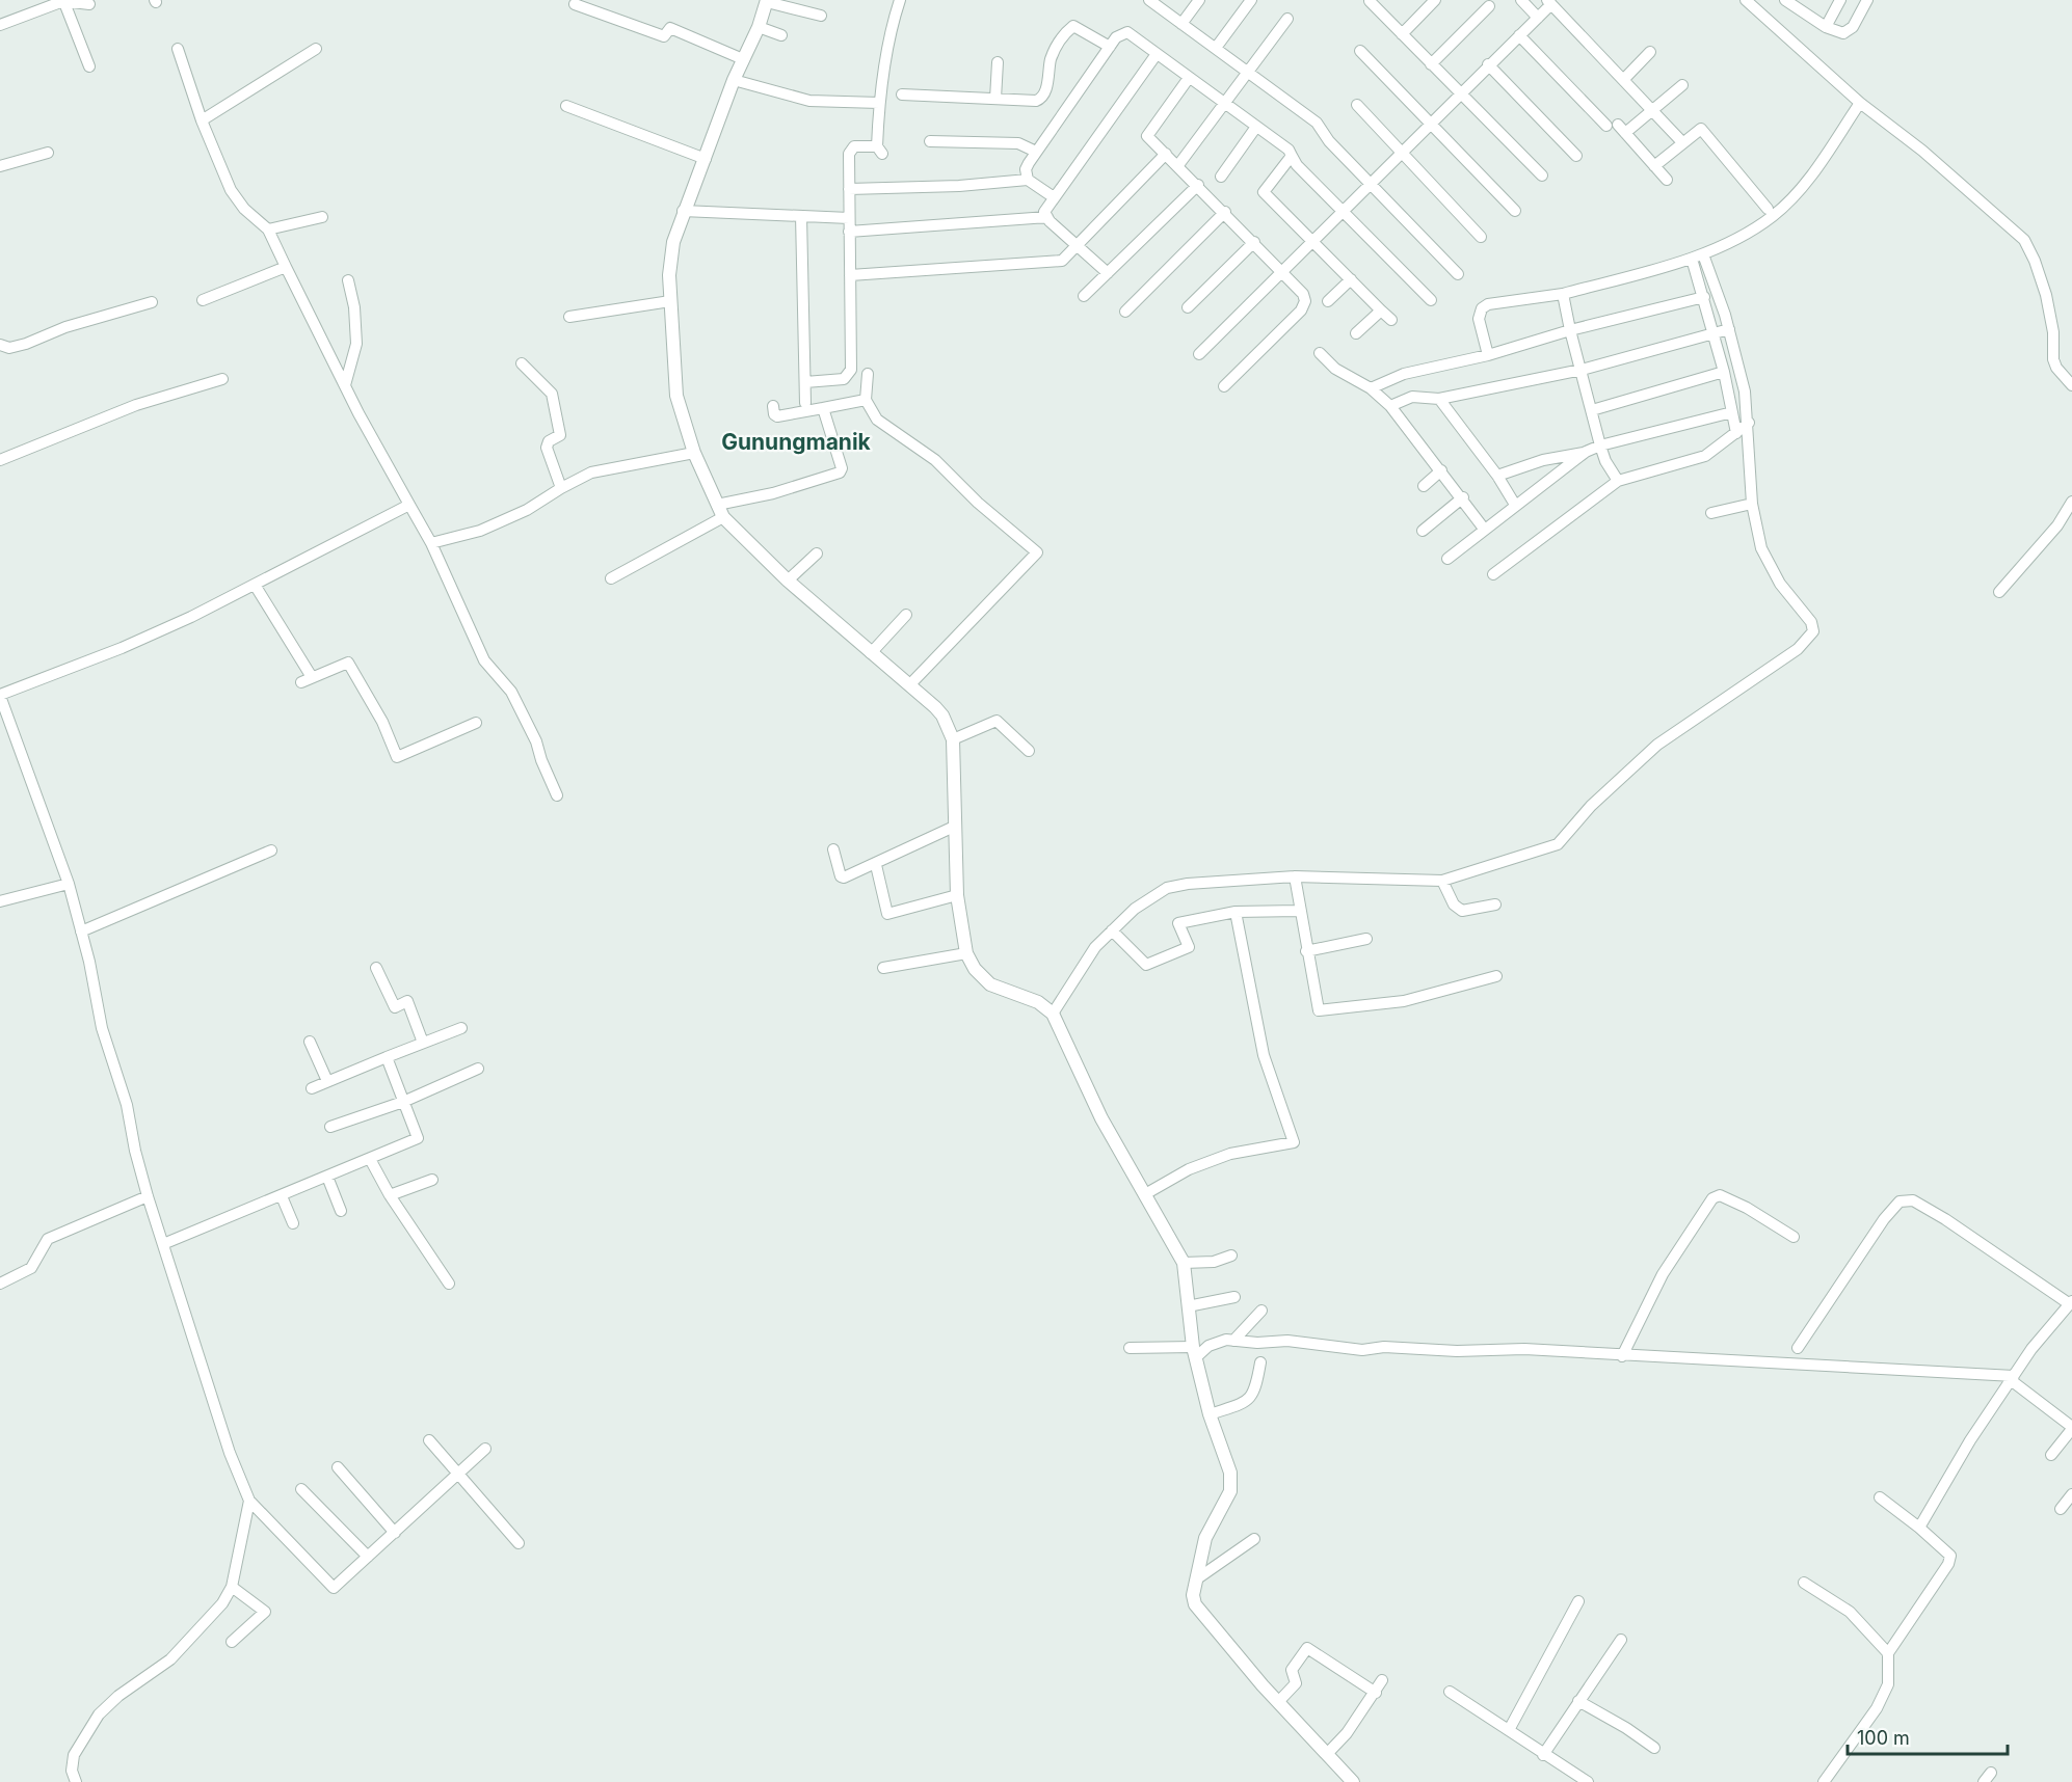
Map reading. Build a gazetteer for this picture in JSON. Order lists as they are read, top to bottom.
{
  "districts": ["Gunungmanik"],
  "scale_bar": "100 m"
}
